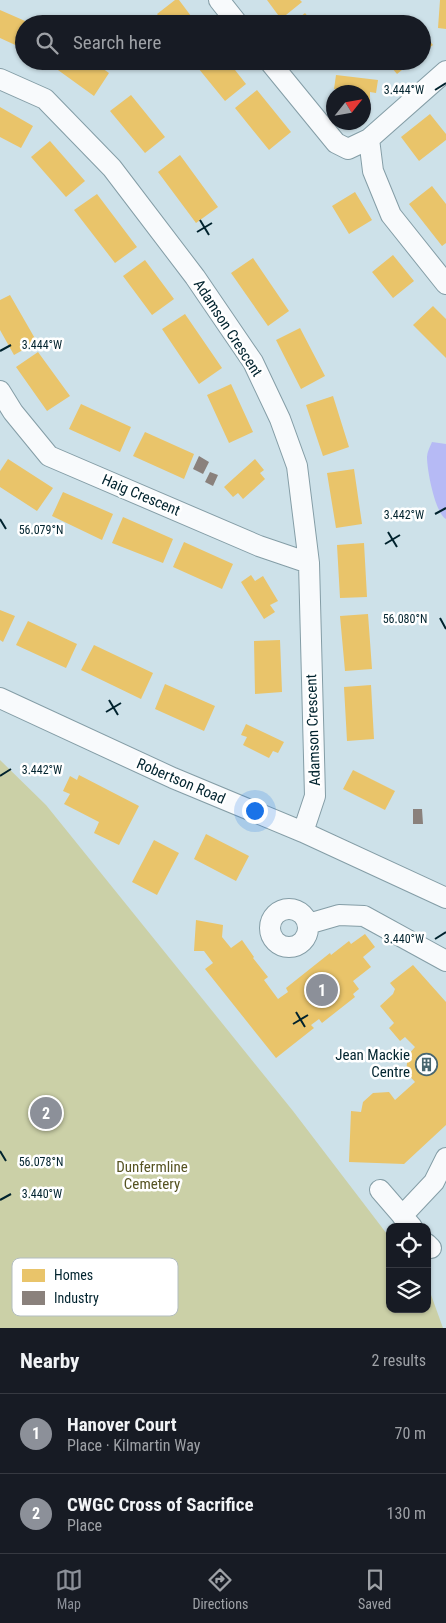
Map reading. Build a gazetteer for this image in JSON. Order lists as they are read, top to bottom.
{
  "streets": {
    "street": ["Adamson Crescent", "Haig Crescent", "Robertson Road"]
  },
  "crossings": [
    ["Adamson Crescent", "Haig Crescent"],
    ["Adamson Crescent", "Robertson Road"]
  ],
  "parks": ["Dunfermline Cemetery"],
  "places": {
    "building": ["Jean Mackie Centre"]
  },
  "legend": ["Homes", "Industry"],
  "north": "top right",
  "page": {
    "search": "Search here",
    "pins": ["1", "2"],
    "heading": ["Nearby", "2 results"],
    "list": [
      {
        "mark": "1",
        "name": "Hanover Court",
        "note": "Place · Kilmartin Way",
        "value": "70 m"
      },
      {
        "mark": "2",
        "name": "CWGC Cross of Sacrifice",
        "note": "Place",
        "value": "130 m"
      }
    ],
    "nav": ["Map", "Directions", "Saved"]
  },
  "coordinates": [
    "3.444°W",
    "3.442°W",
    "56.079°N",
    "56.080°N",
    "3.440°W",
    "56.078°N"
  ]
}
